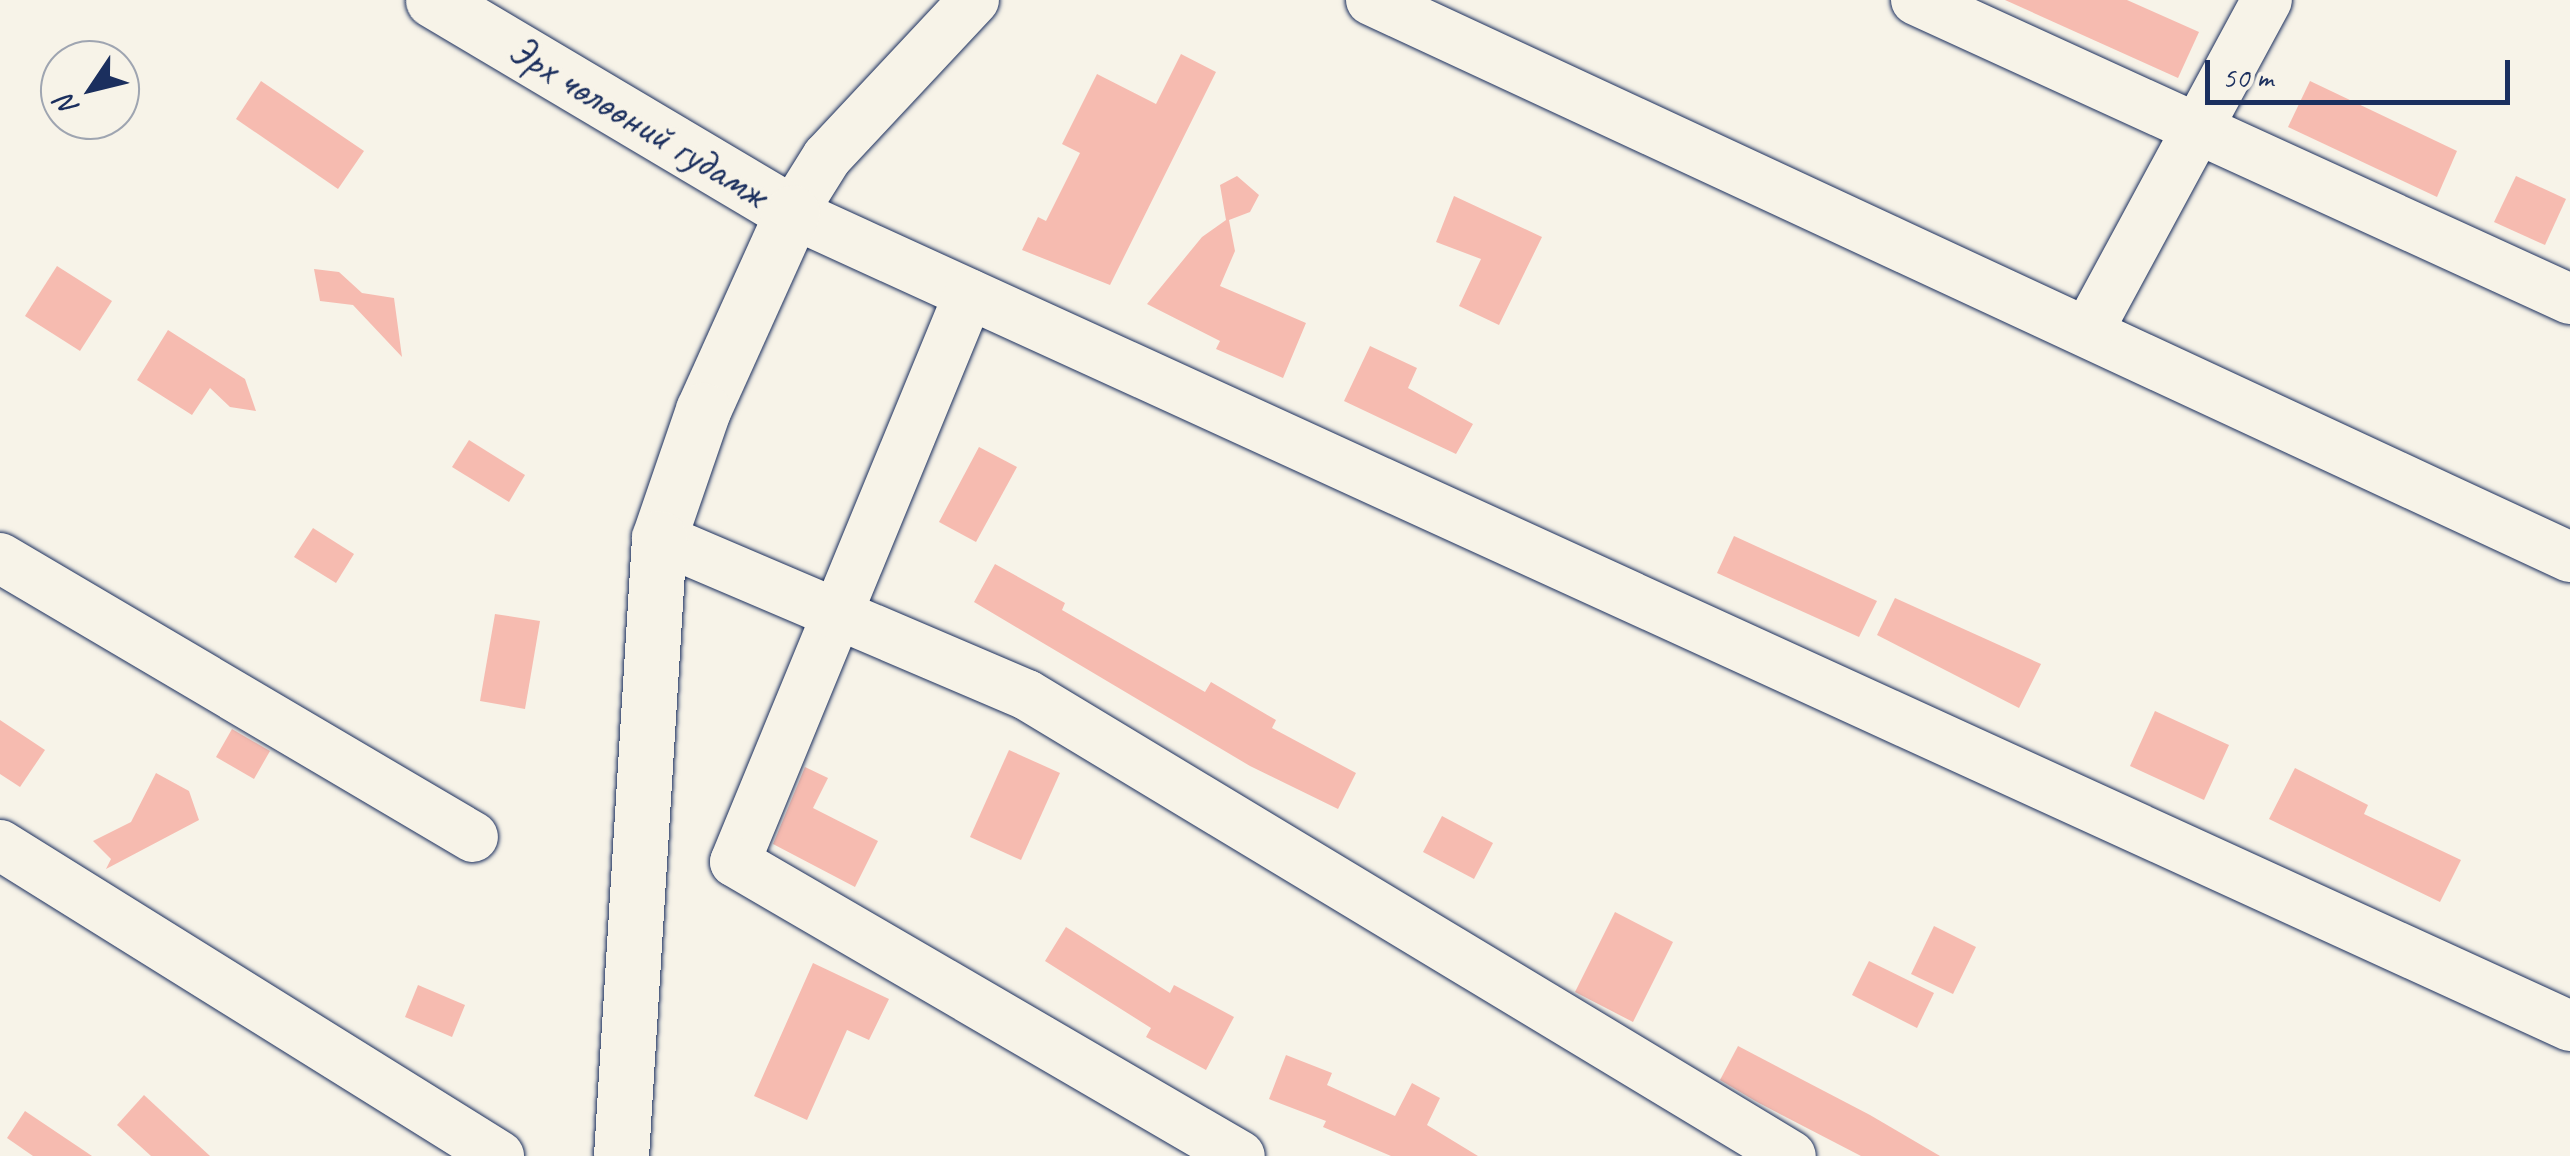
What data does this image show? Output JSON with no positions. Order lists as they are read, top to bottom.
{
  "streets": {
    "main road": ["Эрх чөлөөний гудамж"]
  },
  "scale_bar": "50 m",
  "north": "bottom left"
}
